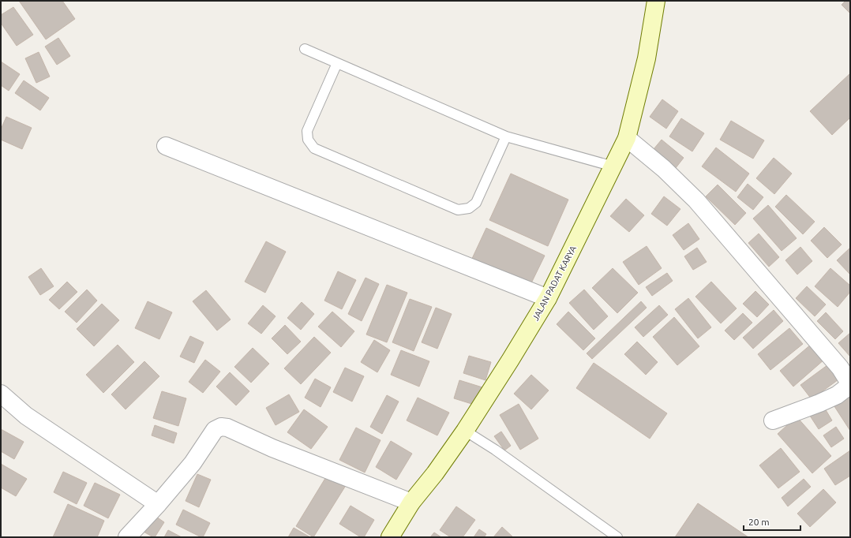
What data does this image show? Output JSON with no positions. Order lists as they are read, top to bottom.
{
  "streets": {
    "street": ["JALAN PADAT KARYA"]
  },
  "scale_bar": "20 m"
}
